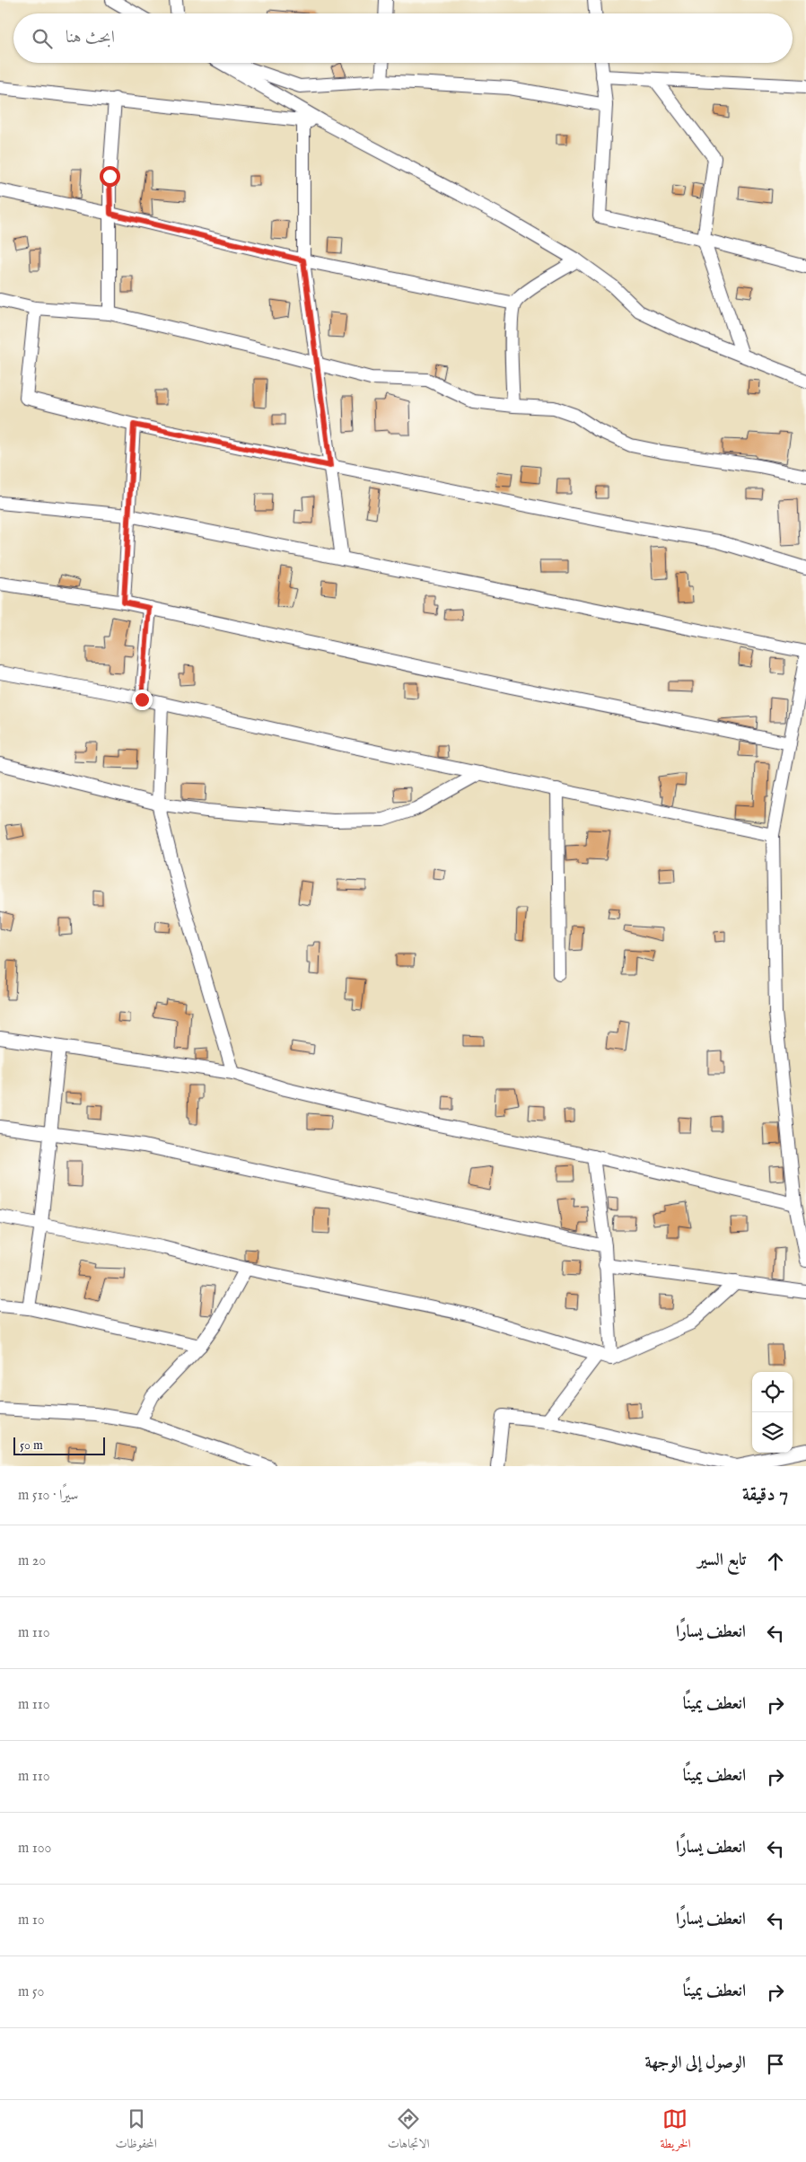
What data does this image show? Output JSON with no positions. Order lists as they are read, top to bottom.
{
  "scale_bar": "50 m",
  "page": {
    "search": "ابحث هنا",
    "scale": "50 m",
    "heading": ["7 دقيقة", "سيرًا · 510 m"],
    "list": [
      ["تابع السير", "20 m"],
      ["انعطف يسارًا", "110 m"],
      ["انعطف يمينًا", "110 m"],
      ["انعطف يمينًا", "110 m"],
      ["انعطف يسارًا", "100 m"],
      ["انعطف يسارًا", "10 m"],
      ["انعطف يمينًا", "50 m"],
      "الوصول إلى الوجهة"
    ],
    "nav": ["الخريطة", "الاتجاهات", "المحفوظات"]
  }
}
